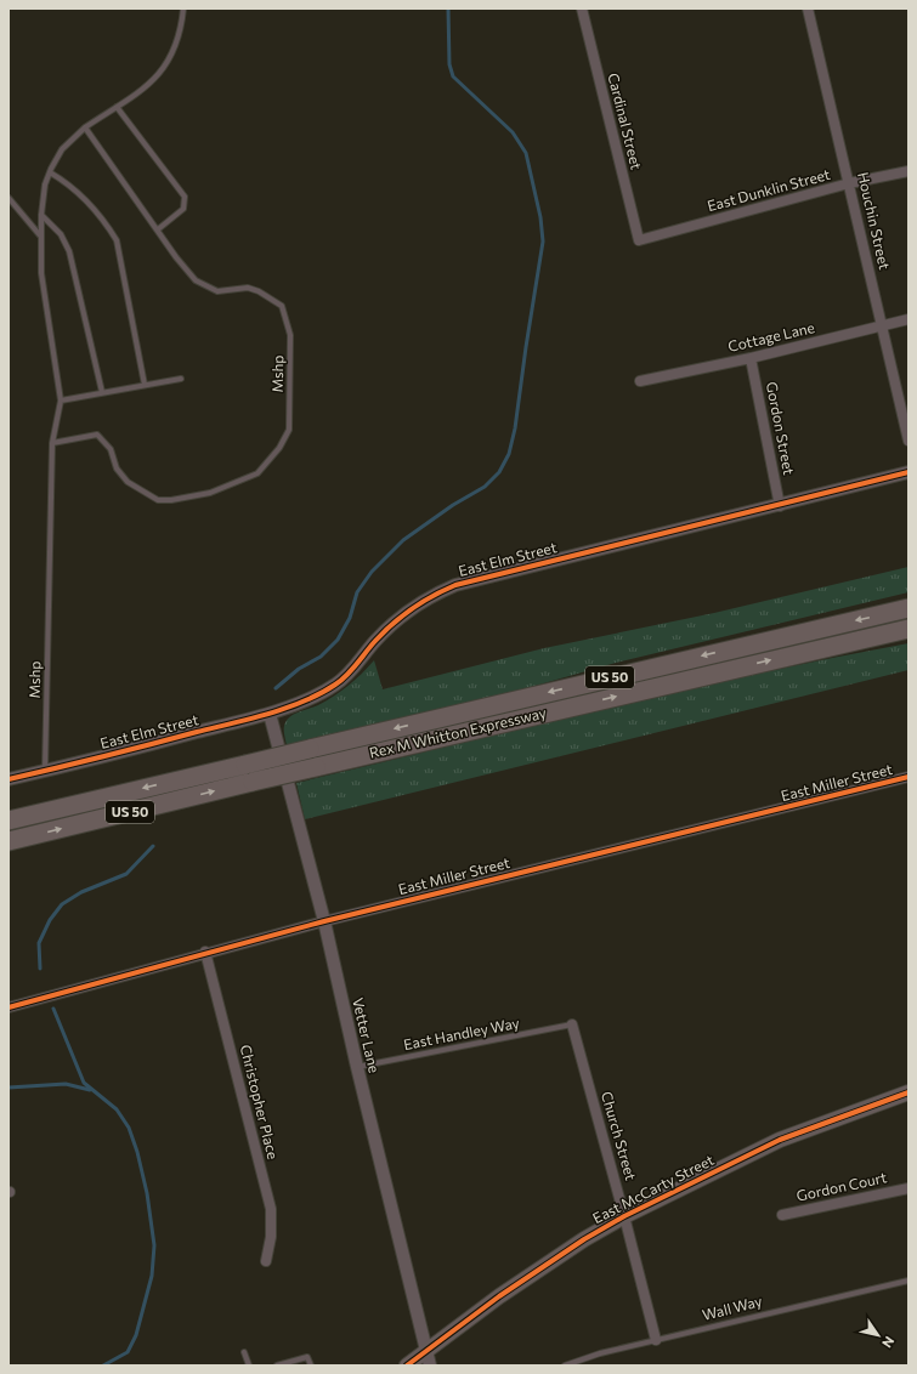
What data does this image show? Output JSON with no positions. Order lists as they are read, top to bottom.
{
  "streets": {
    "highway": ["US 50", "Rex M Whitton Expressway"],
    "main road": ["East McCarty Street"],
    "street": [
      "Cardinal Street",
      "East Dunklin Street",
      "Houchin Street",
      "Cottage Lane",
      "Gordon Street",
      "East Elm Street",
      "East Miller Street",
      "Vetter Lane",
      "Christopher Place",
      "Church Street",
      "Gordon Court"
    ],
    "lane": ["Mshp", "East Handley Way", "Wall Way"]
  },
  "crossings": [
    ["Cardinal Street", "East Dunklin Street"],
    ["East Dunklin Street", "Houchin Street"],
    ["Houchin Street", "Cottage Lane"],
    ["Cottage Lane", "Gordon Street"],
    ["Mshp", "East Elm Street"],
    ["Gordon Street", "East Elm Street"],
    ["East Elm Street", "Vetter Lane"],
    ["East Miller Street", "Vetter Lane"],
    ["East Miller Street", "Christopher Place"],
    ["East Handley Way", "Vetter Lane"],
    ["East Handley Way", "Church Street"],
    ["Vetter Lane", "East McCarty Street"],
    ["Church Street", "East McCarty Street"],
    ["Church Street", "Wall Way"]
  ],
  "north": "bottom right"
}
